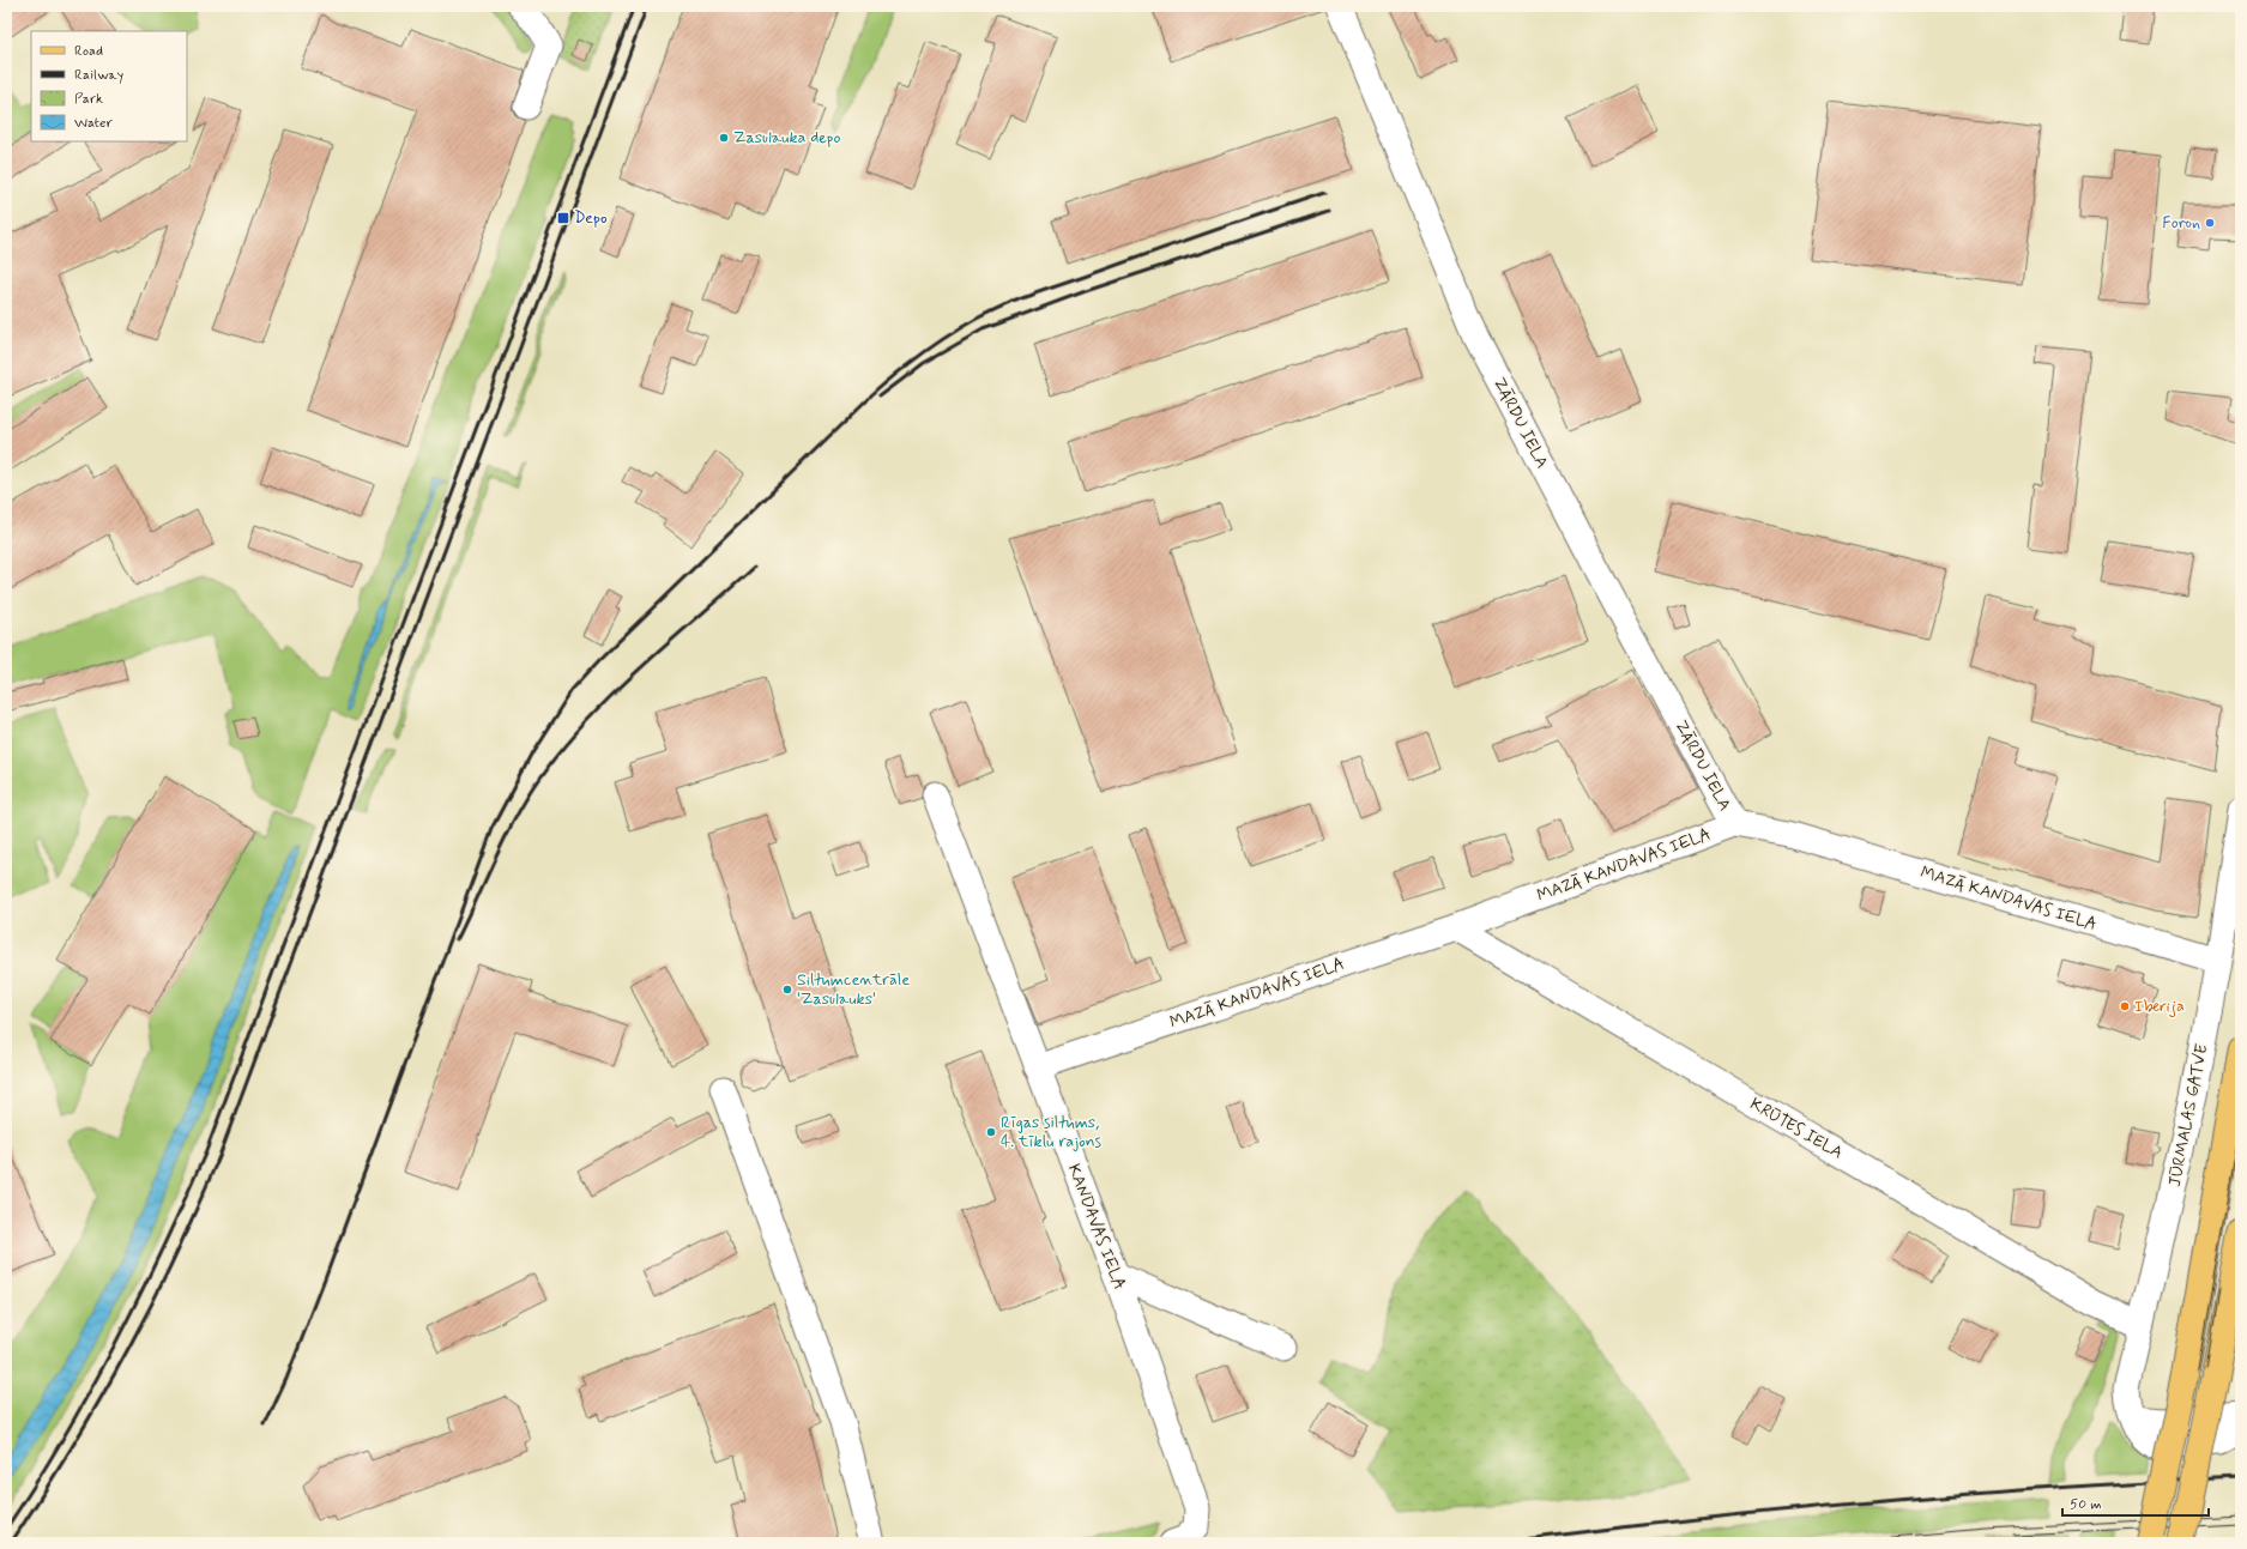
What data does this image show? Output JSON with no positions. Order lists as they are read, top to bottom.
{
  "streets": {
    "street": [
      "ZĀRDU IELA",
      "MAZĀ KANDAVAS IELA",
      "JŪRMALAS GATVE",
      "KRŪTES IELA",
      "KANDAVAS IELA"
    ]
  },
  "crossings": [
    ["ZĀRDU IELA", "MAZĀ KANDAVAS IELA"],
    ["MAZĀ KANDAVAS IELA", "JŪRMALAS GATVE"],
    ["MAZĀ KANDAVAS IELA", "KRŪTES IELA"],
    ["MAZĀ KANDAVAS IELA", "KANDAVAS IELA"],
    ["JŪRMALAS GATVE", "KRŪTES IELA"]
  ],
  "places": {
    "other": [
      "Zasulauka depo",
      "Foron",
      "Siltumcentrāle 'Zasulauks'",
      "Iberija",
      "Rīgas siltums, 4. tīklu rajons"
    ],
    "transit": ["Depo"]
  },
  "legend": [
    "Road",
    "Railway",
    "Park",
    "Water"
  ],
  "scale_bar": "50 m"
}
